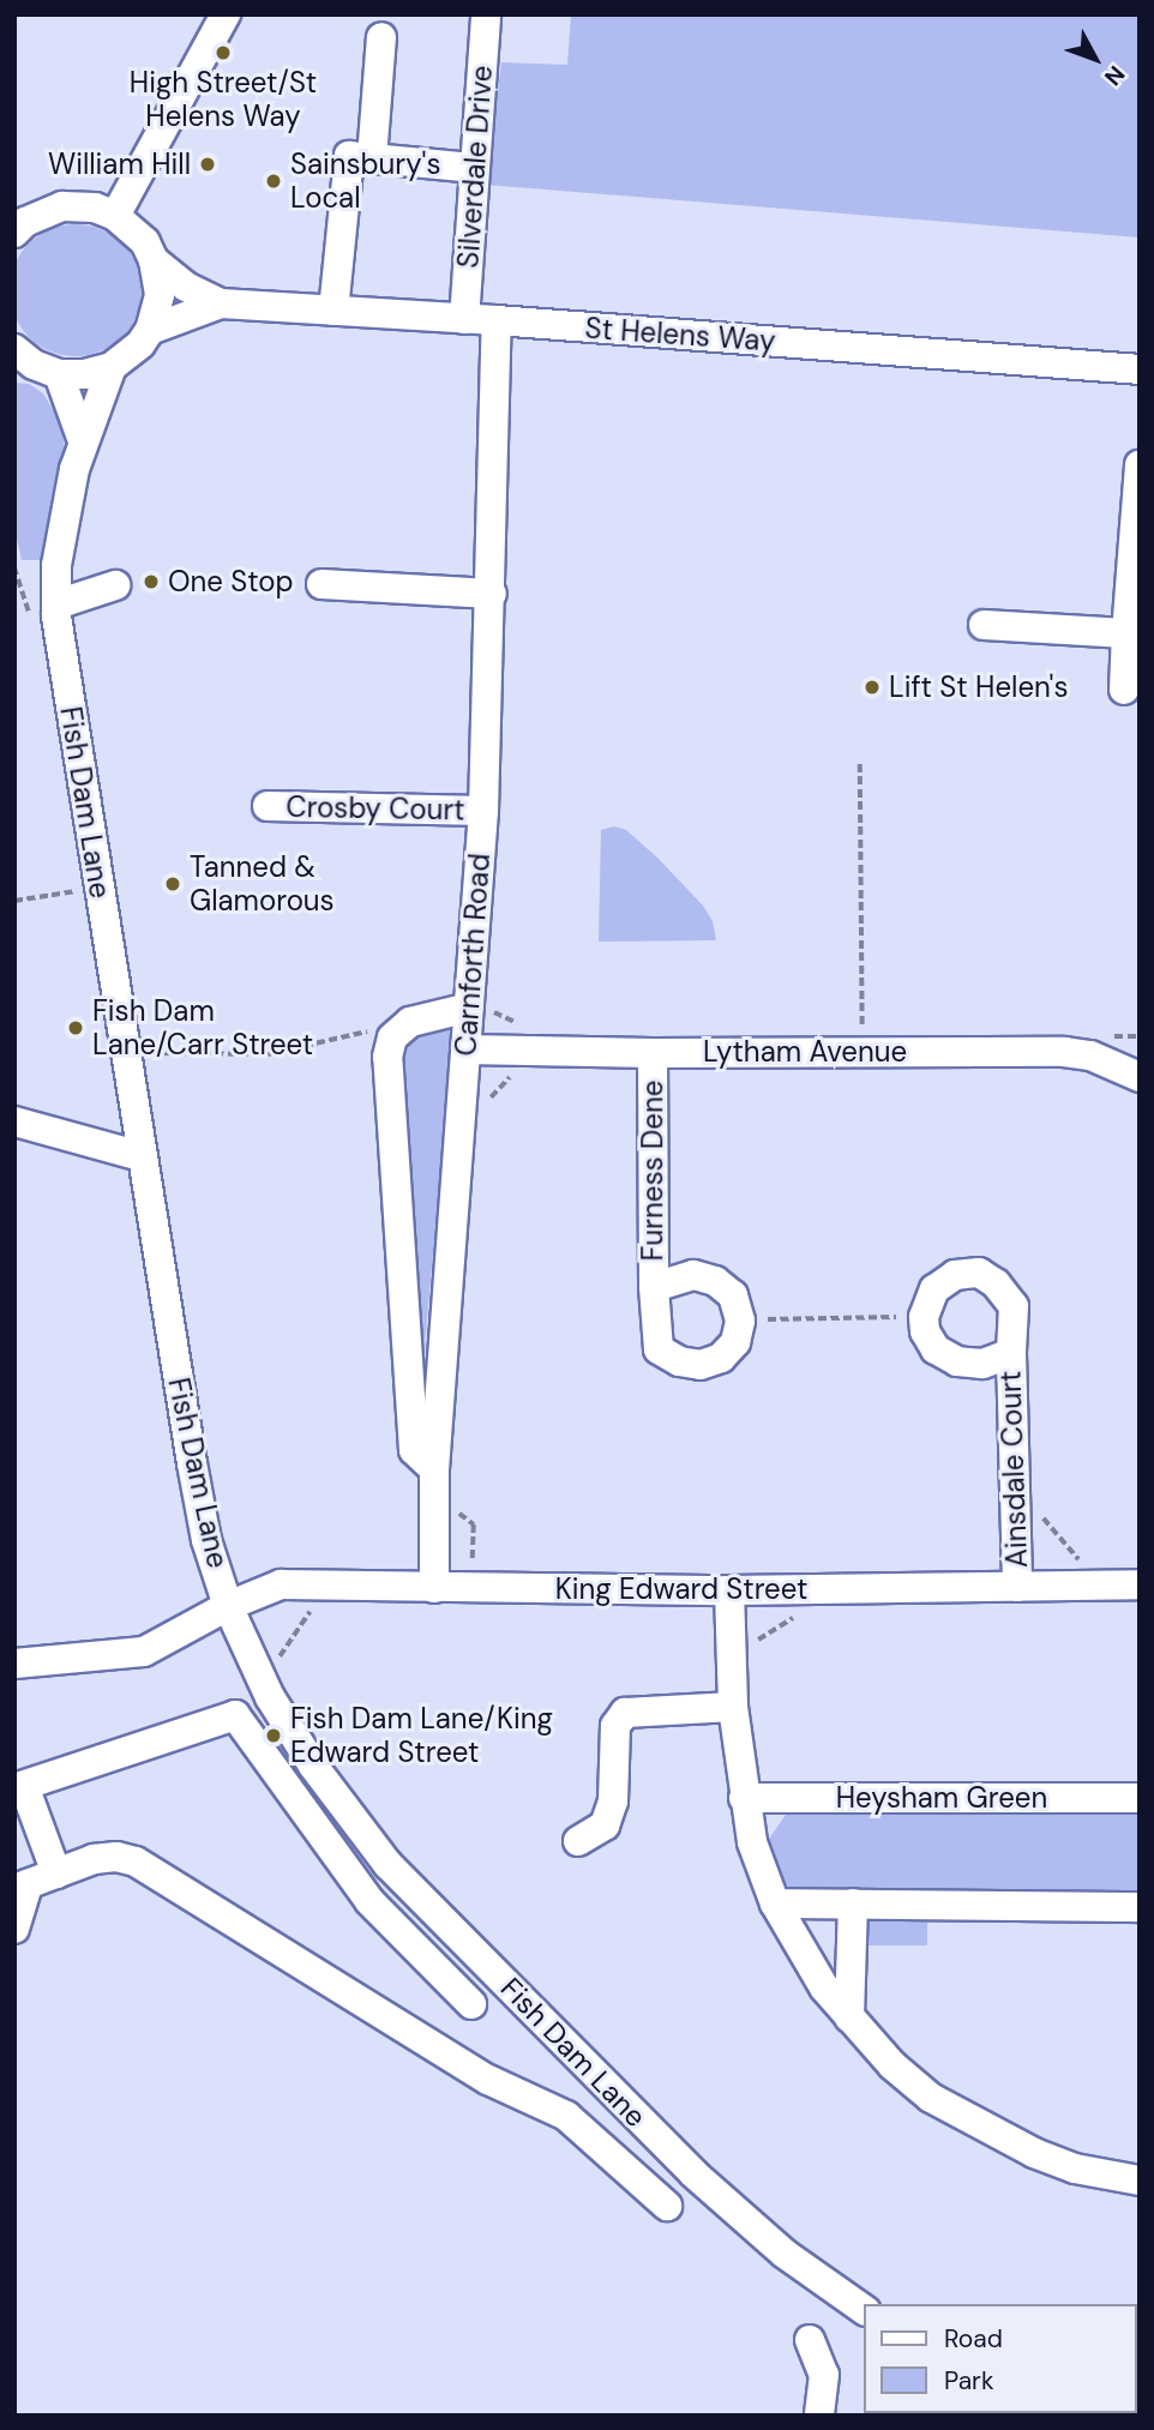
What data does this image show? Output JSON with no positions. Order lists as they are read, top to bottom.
{
  "streets": {
    "street": [
      "Silverdale Drive",
      "St Helens Way",
      "Fish Dam Lane",
      "Crosby Court",
      "Carnforth Road",
      "Lytham Avenue",
      "Furness Dene",
      "Ainsdale Court",
      "King Edward Street",
      "Heysham Green"
    ]
  },
  "crossings": [
    ["Silverdale Drive", "St Helens Way"],
    ["St Helens Way", "Carnforth Road"],
    ["Fish Dam Lane", "King Edward Street"],
    ["Crosby Court", "Carnforth Road"],
    ["Carnforth Road", "Lytham Avenue"],
    ["Carnforth Road", "King Edward Street"],
    ["Lytham Avenue", "Furness Dene"],
    ["Ainsdale Court", "King Edward Street"]
  ],
  "places": [
    "High Street/St Helens Way",
    "William Hill",
    "Sainsbury's Local",
    "One Stop",
    "Lift St Helen's",
    "Tanned & Glamorous",
    "Fish Dam Lane/Carr Street",
    "Fish Dam Lane/King Edward Street"
  ],
  "legend": ["Road", "Park"],
  "north": "bottom right"
}
